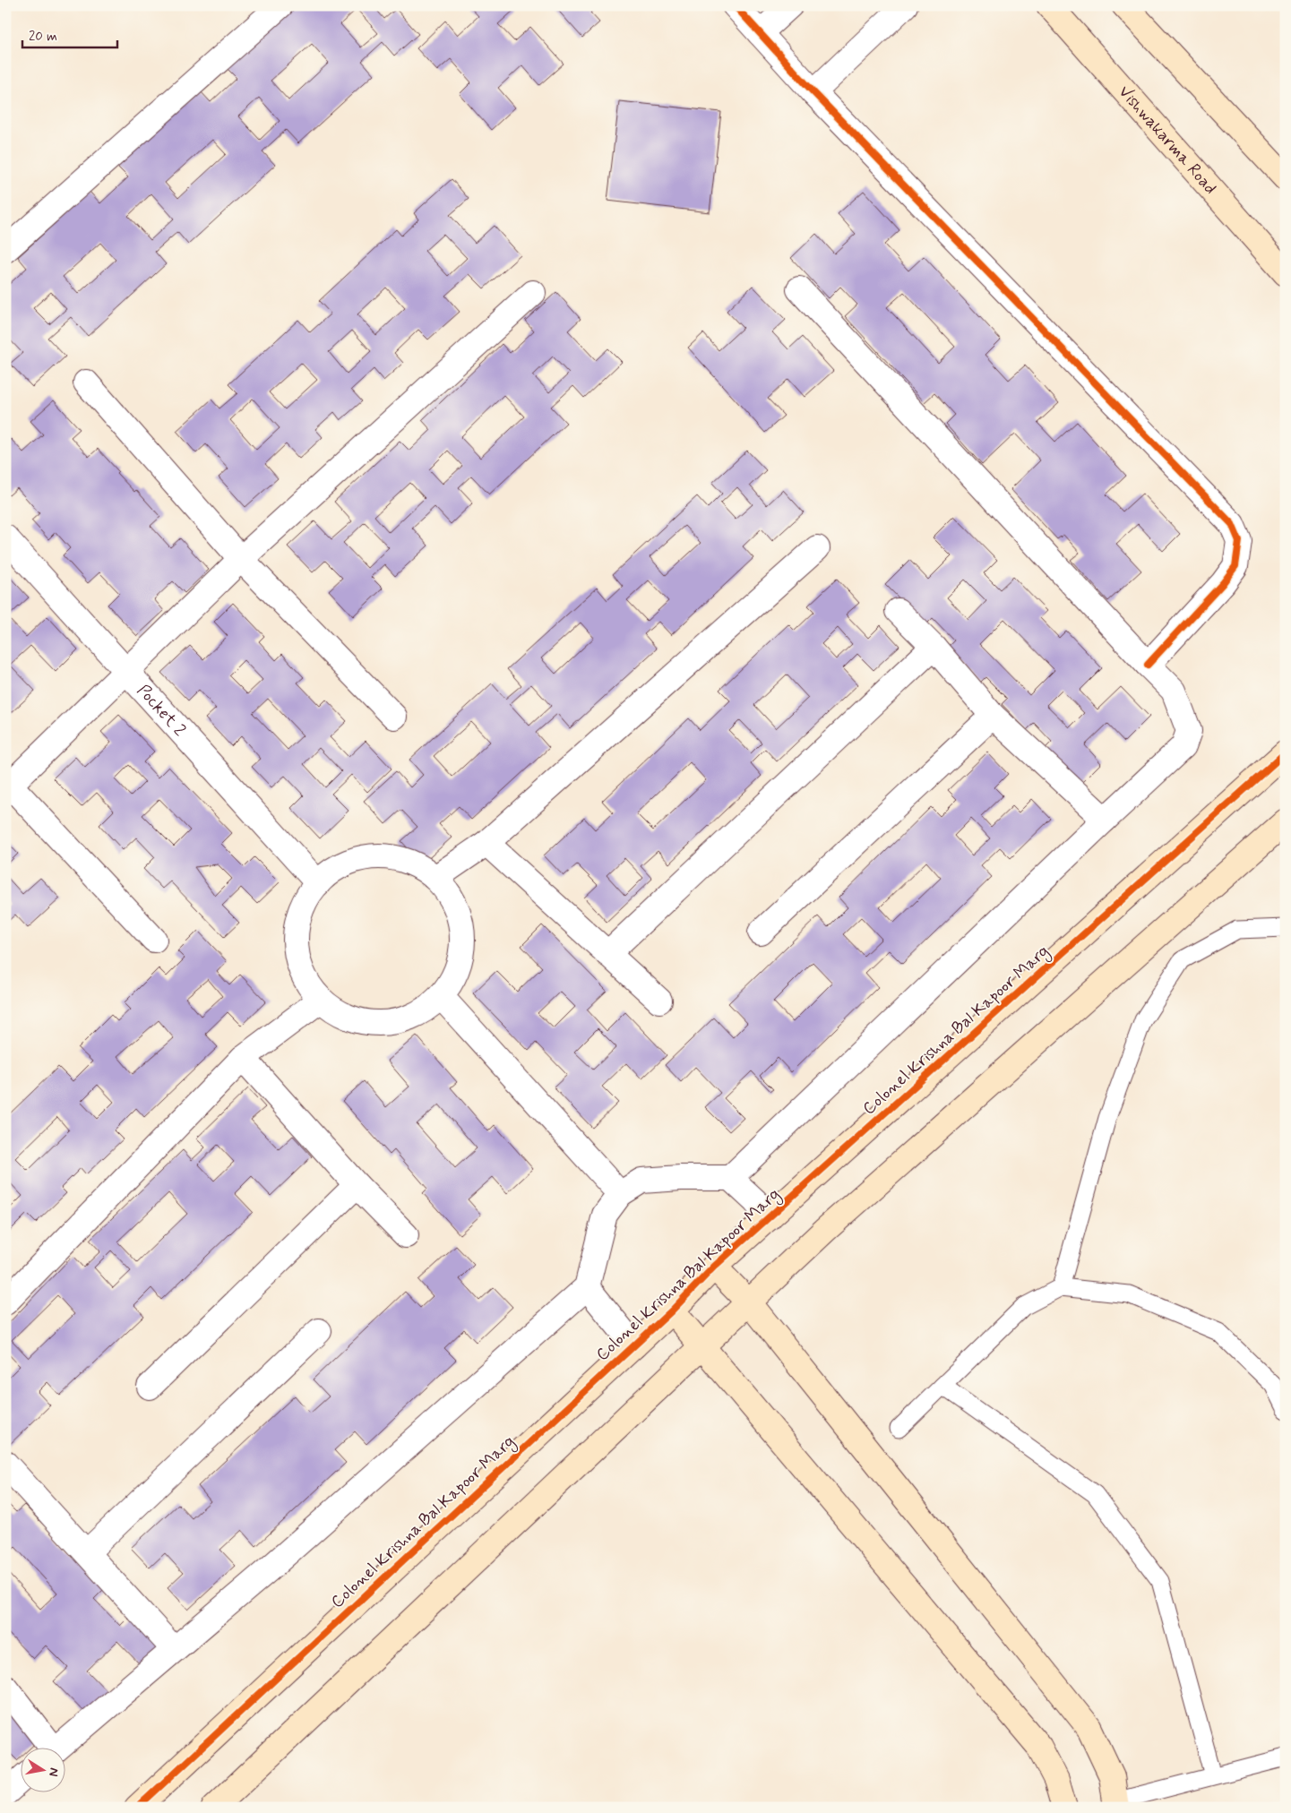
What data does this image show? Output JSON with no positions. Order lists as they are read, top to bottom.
{
  "streets": {
    "street": ["Vishwakarma Road", "Pocket 2", "Colonel Krishna Bal Kapoor Marg"]
  },
  "scale_bar": "20 m",
  "north": "right"
}
